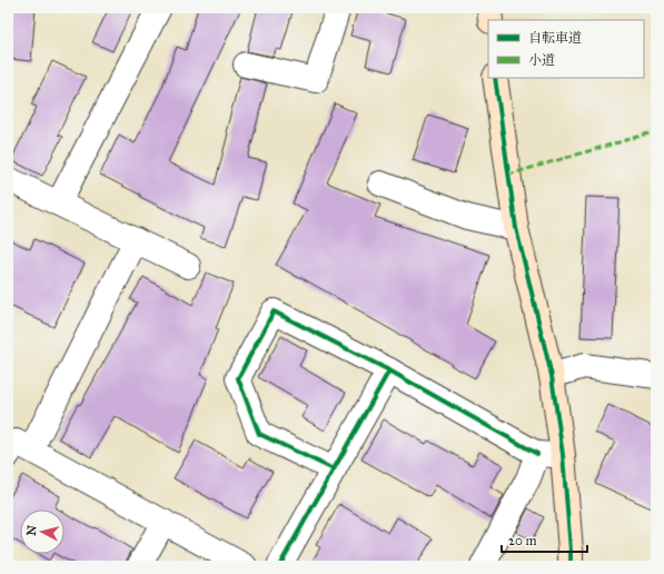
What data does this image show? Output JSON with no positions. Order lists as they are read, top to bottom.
{
  "legend": ["自転車道", "小道"],
  "scale_bar": "20 m",
  "north": "left"
}
